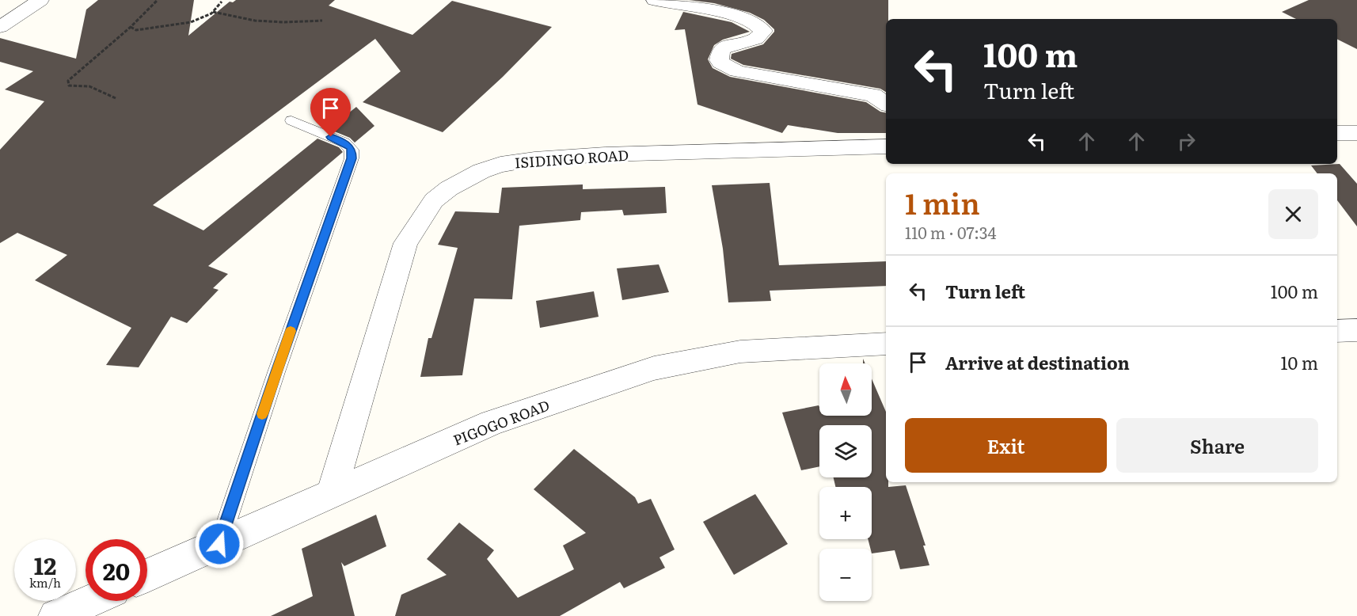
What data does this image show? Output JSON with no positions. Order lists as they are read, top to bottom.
{
  "streets": {
    "street": ["ISIDINGO ROAD", "PIGOGO ROAD"]
  },
  "crossings": [
    ["ISIDINGO ROAD", "PIGOGO ROAD"]
  ],
  "north": "top",
  "page": {
    "turn": ["100 m", "Turn left"],
    "heading": ["1 min", "110 m · 07:34"],
    "list": [
      {
        "name": "Turn left",
        "value": "100 m"
      },
      {
        "name": "Arrive at destination",
        "value": "10 m"
      }
    ],
    "map_buttons": ["+", "−"],
    "buttons": ["Exit", "Share"],
    "speed": "12 km/h",
    "limit": "20"
  }
}
